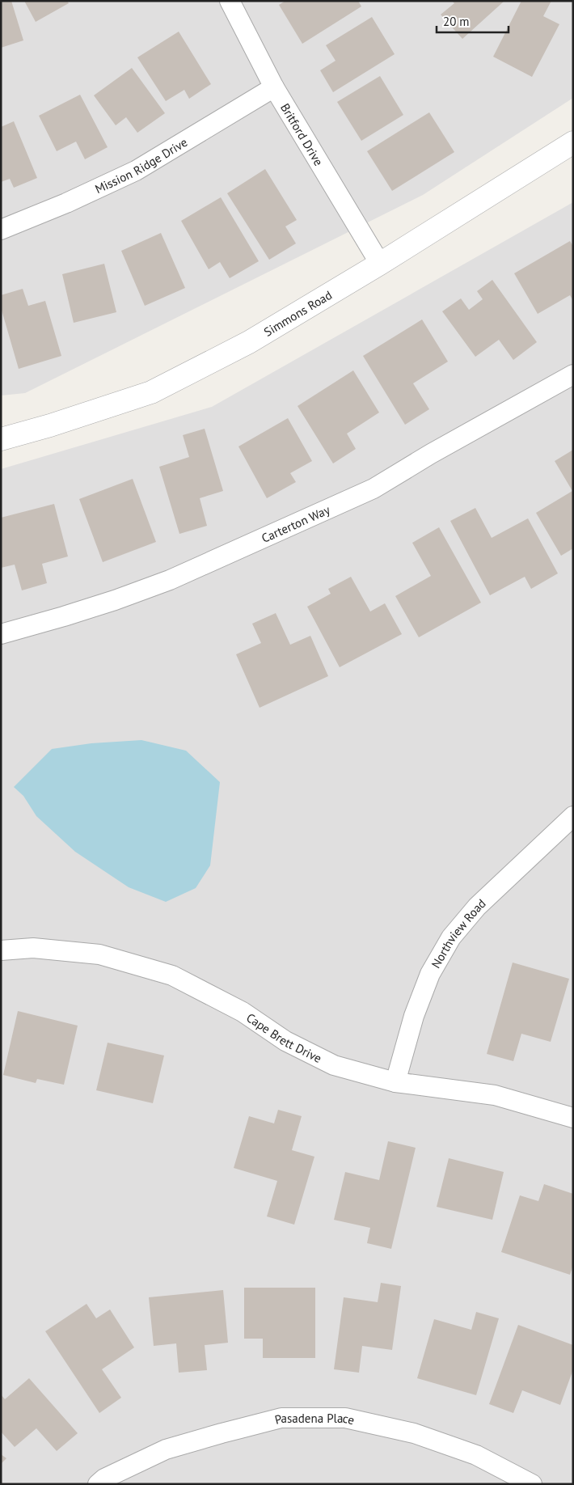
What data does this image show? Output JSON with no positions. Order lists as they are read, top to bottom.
{
  "streets": {
    "street": [
      "Britford Drive",
      "Mission Ridge Drive",
      "Simmons Road",
      "Carterton Way",
      "Northview Road",
      "Cape Brett Drive",
      "Pasadena Place"
    ]
  },
  "crossings": [
    ["Britford Drive", "Mission Ridge Drive"],
    ["Britford Drive", "Simmons Road"],
    ["Northview Road", "Cape Brett Drive"]
  ],
  "scale_bar": "20 m"
}
